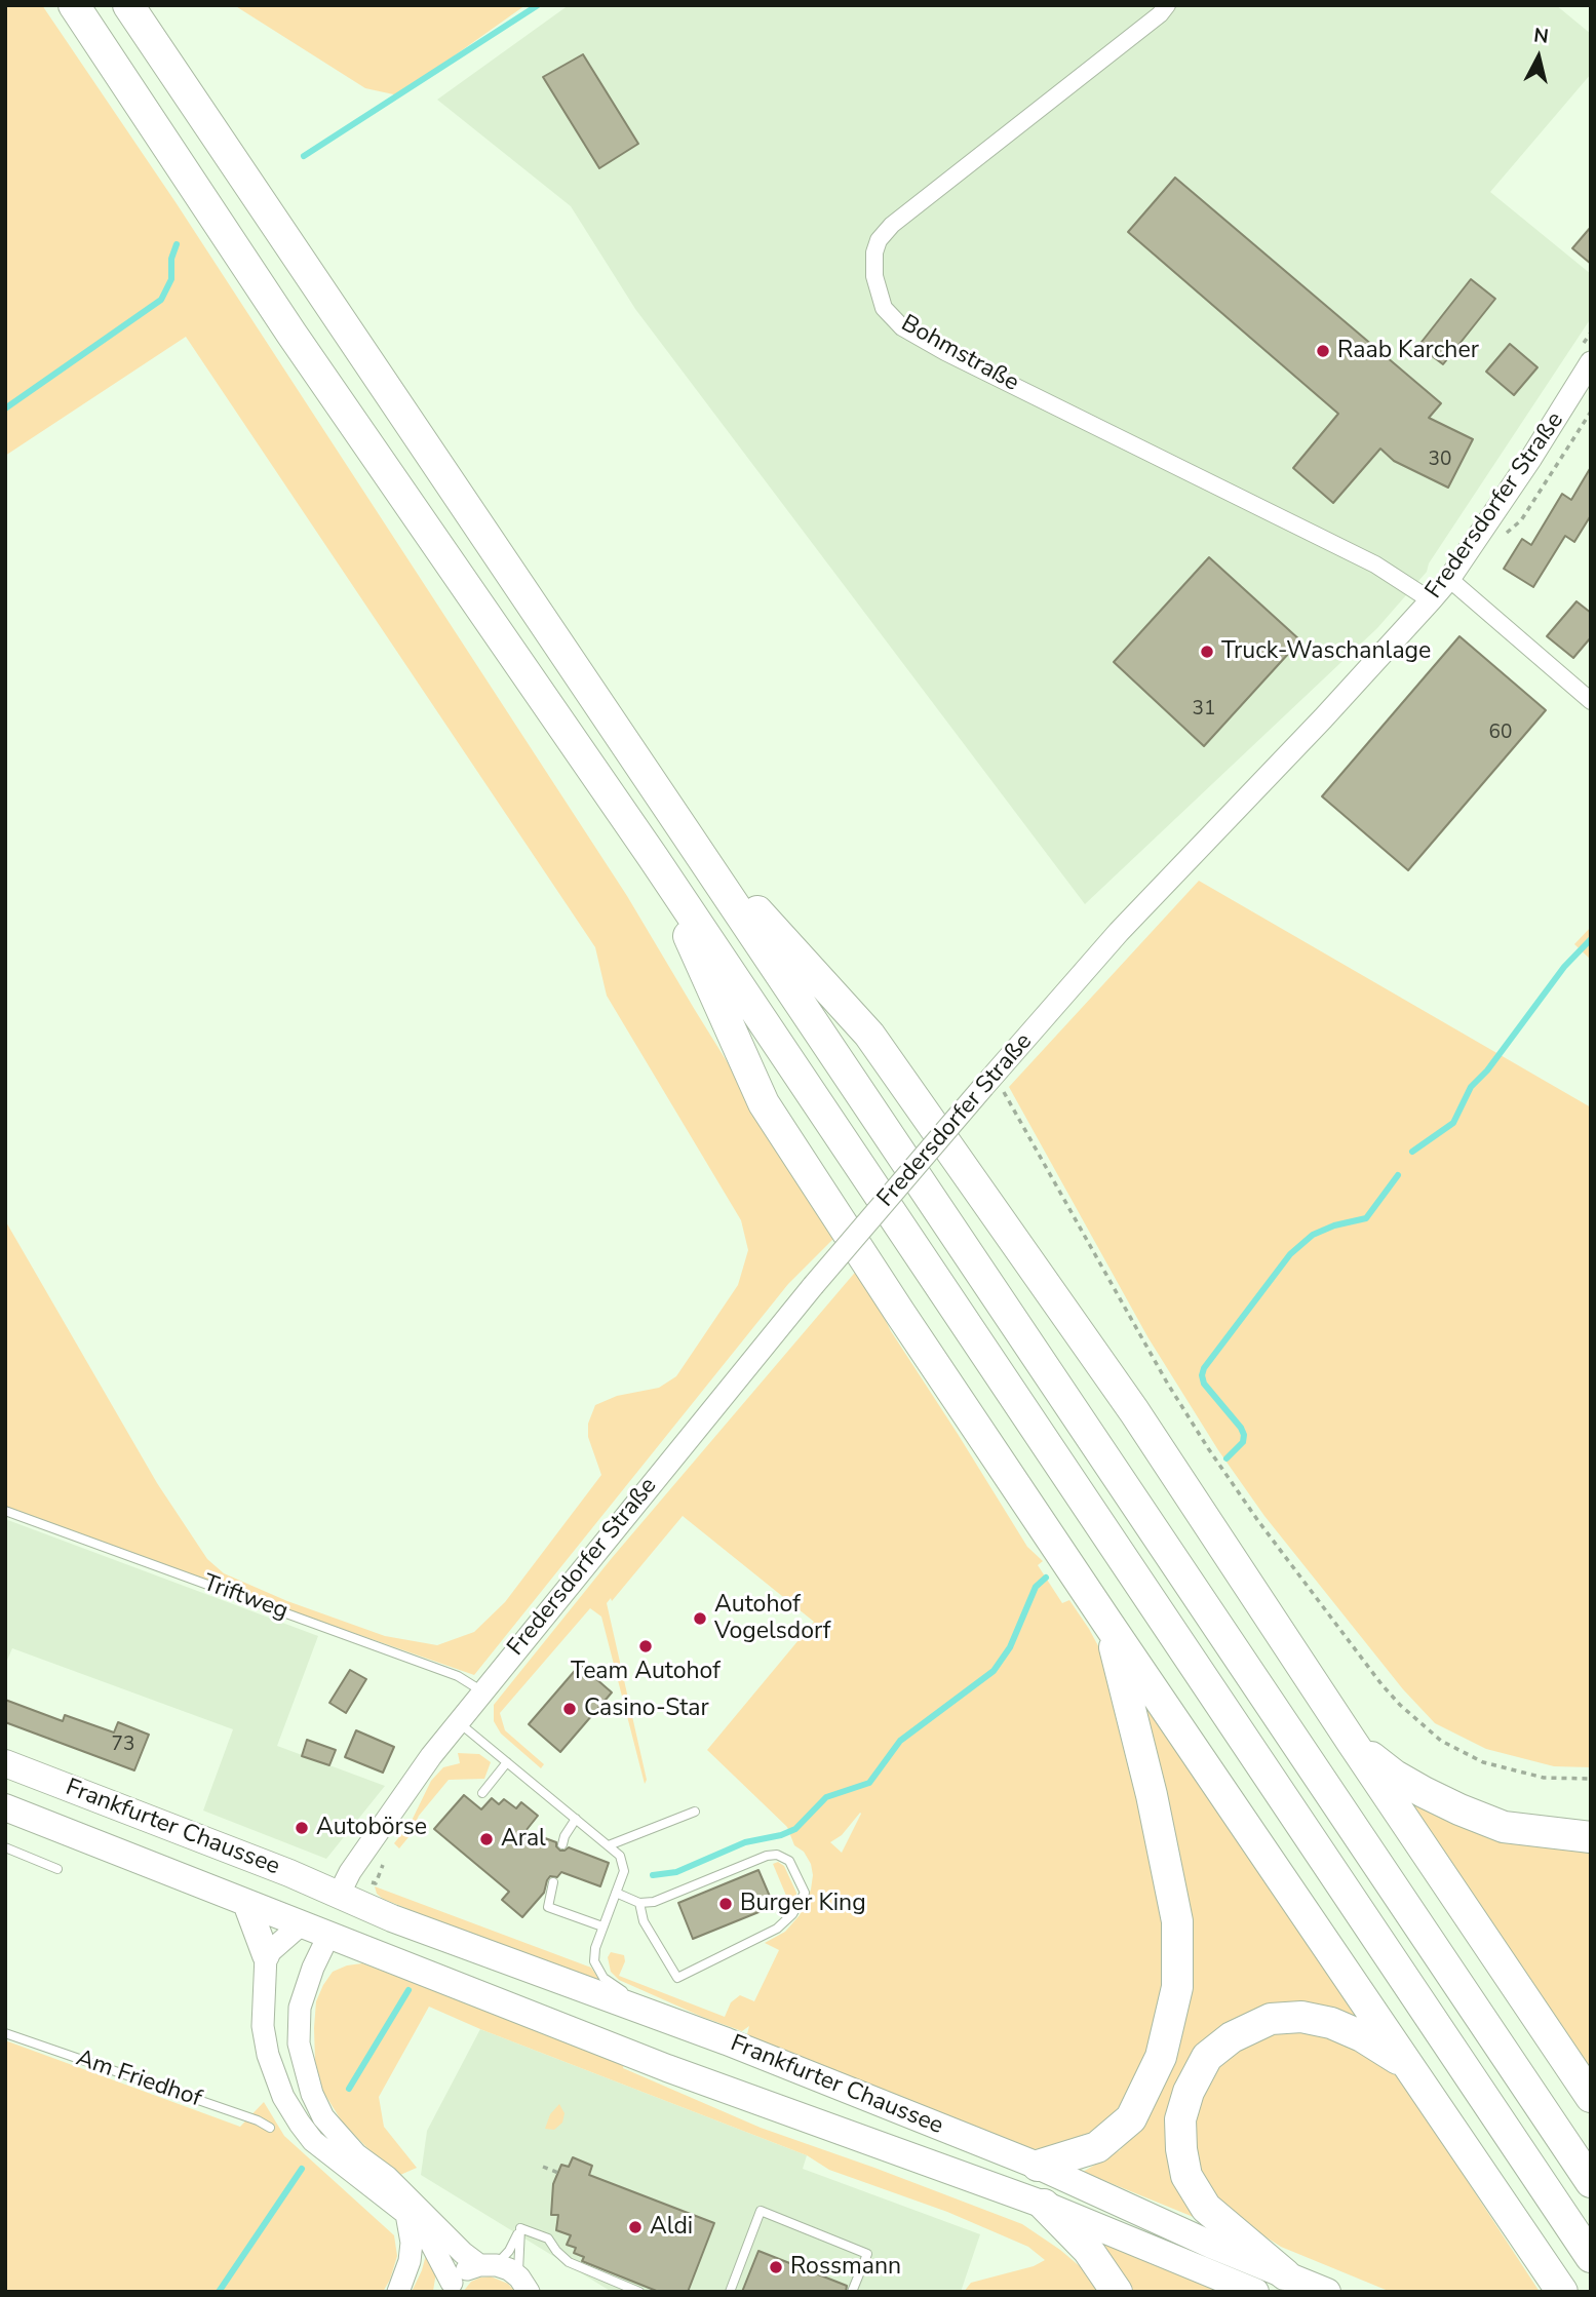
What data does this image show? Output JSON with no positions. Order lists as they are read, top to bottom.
{
  "streets": {
    "main road": ["Frankfurter Chaussee"],
    "street": ["Bohmstraße", "Fredersdorfer Straße"],
    "lane": ["Triftweg", "Am Friedhof"]
  },
  "crossings": [
    ["Bohmstraße", "Fredersdorfer Straße"],
    ["Fredersdorfer Straße", "Triftweg"],
    ["Fredersdorfer Straße", "Frankfurter Chaussee"]
  ],
  "places": [
    "Raab Karcher",
    "Truck-Waschanlage",
    "Autohof Vogelsdorf",
    "Team Autohof",
    "Casino-Star",
    "Autobörse",
    "Aral",
    "Burger King",
    "Aldi",
    "Rossmann"
  ],
  "house_numbers": [
    "30",
    "31",
    "60",
    "73"
  ],
  "north": "top"
}
